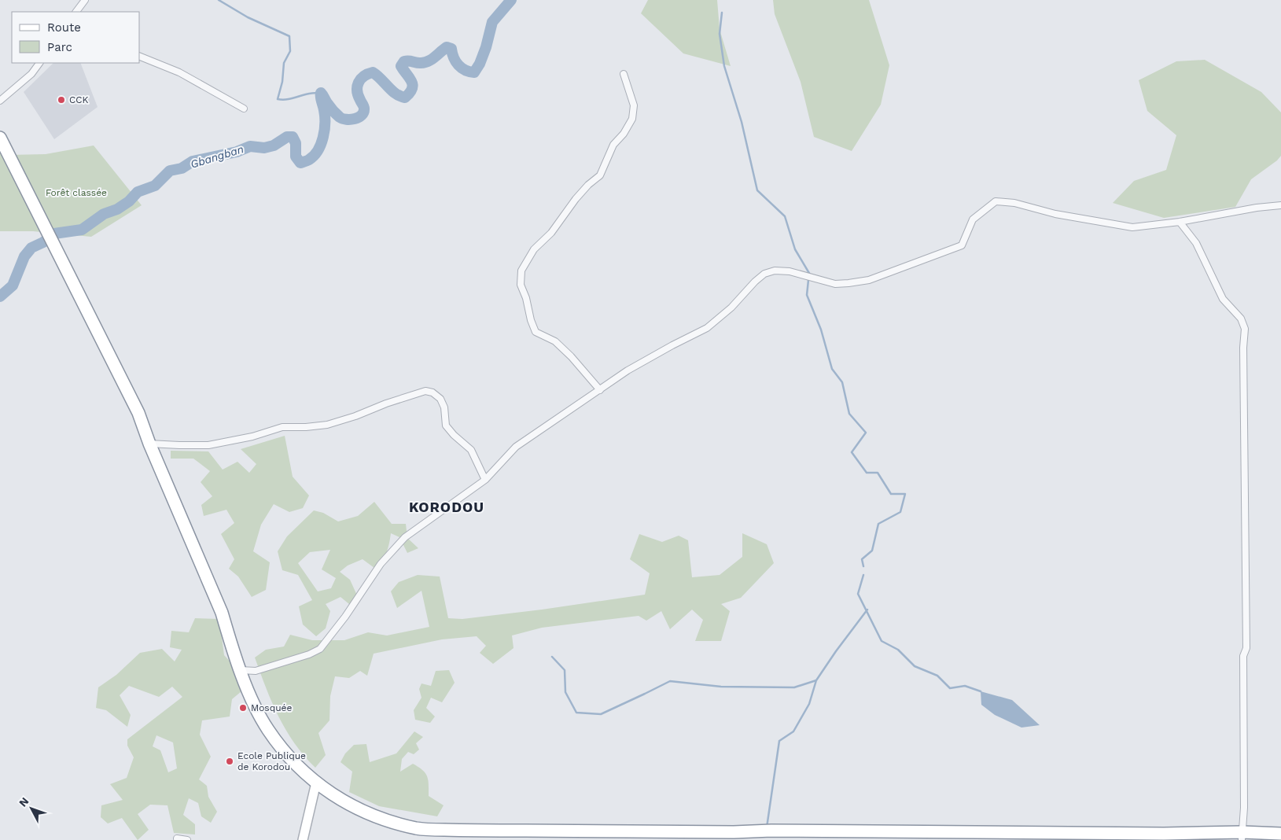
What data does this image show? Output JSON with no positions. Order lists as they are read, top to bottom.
{
  "districts": ["KORODOU"],
  "water": ["Gbangban"],
  "parks": ["Forêt classée"],
  "places": ["CCK", "Mosquée", "Ecole Publique de Korodou"],
  "legend": ["Route", "Parc"],
  "north": "top left"
}
